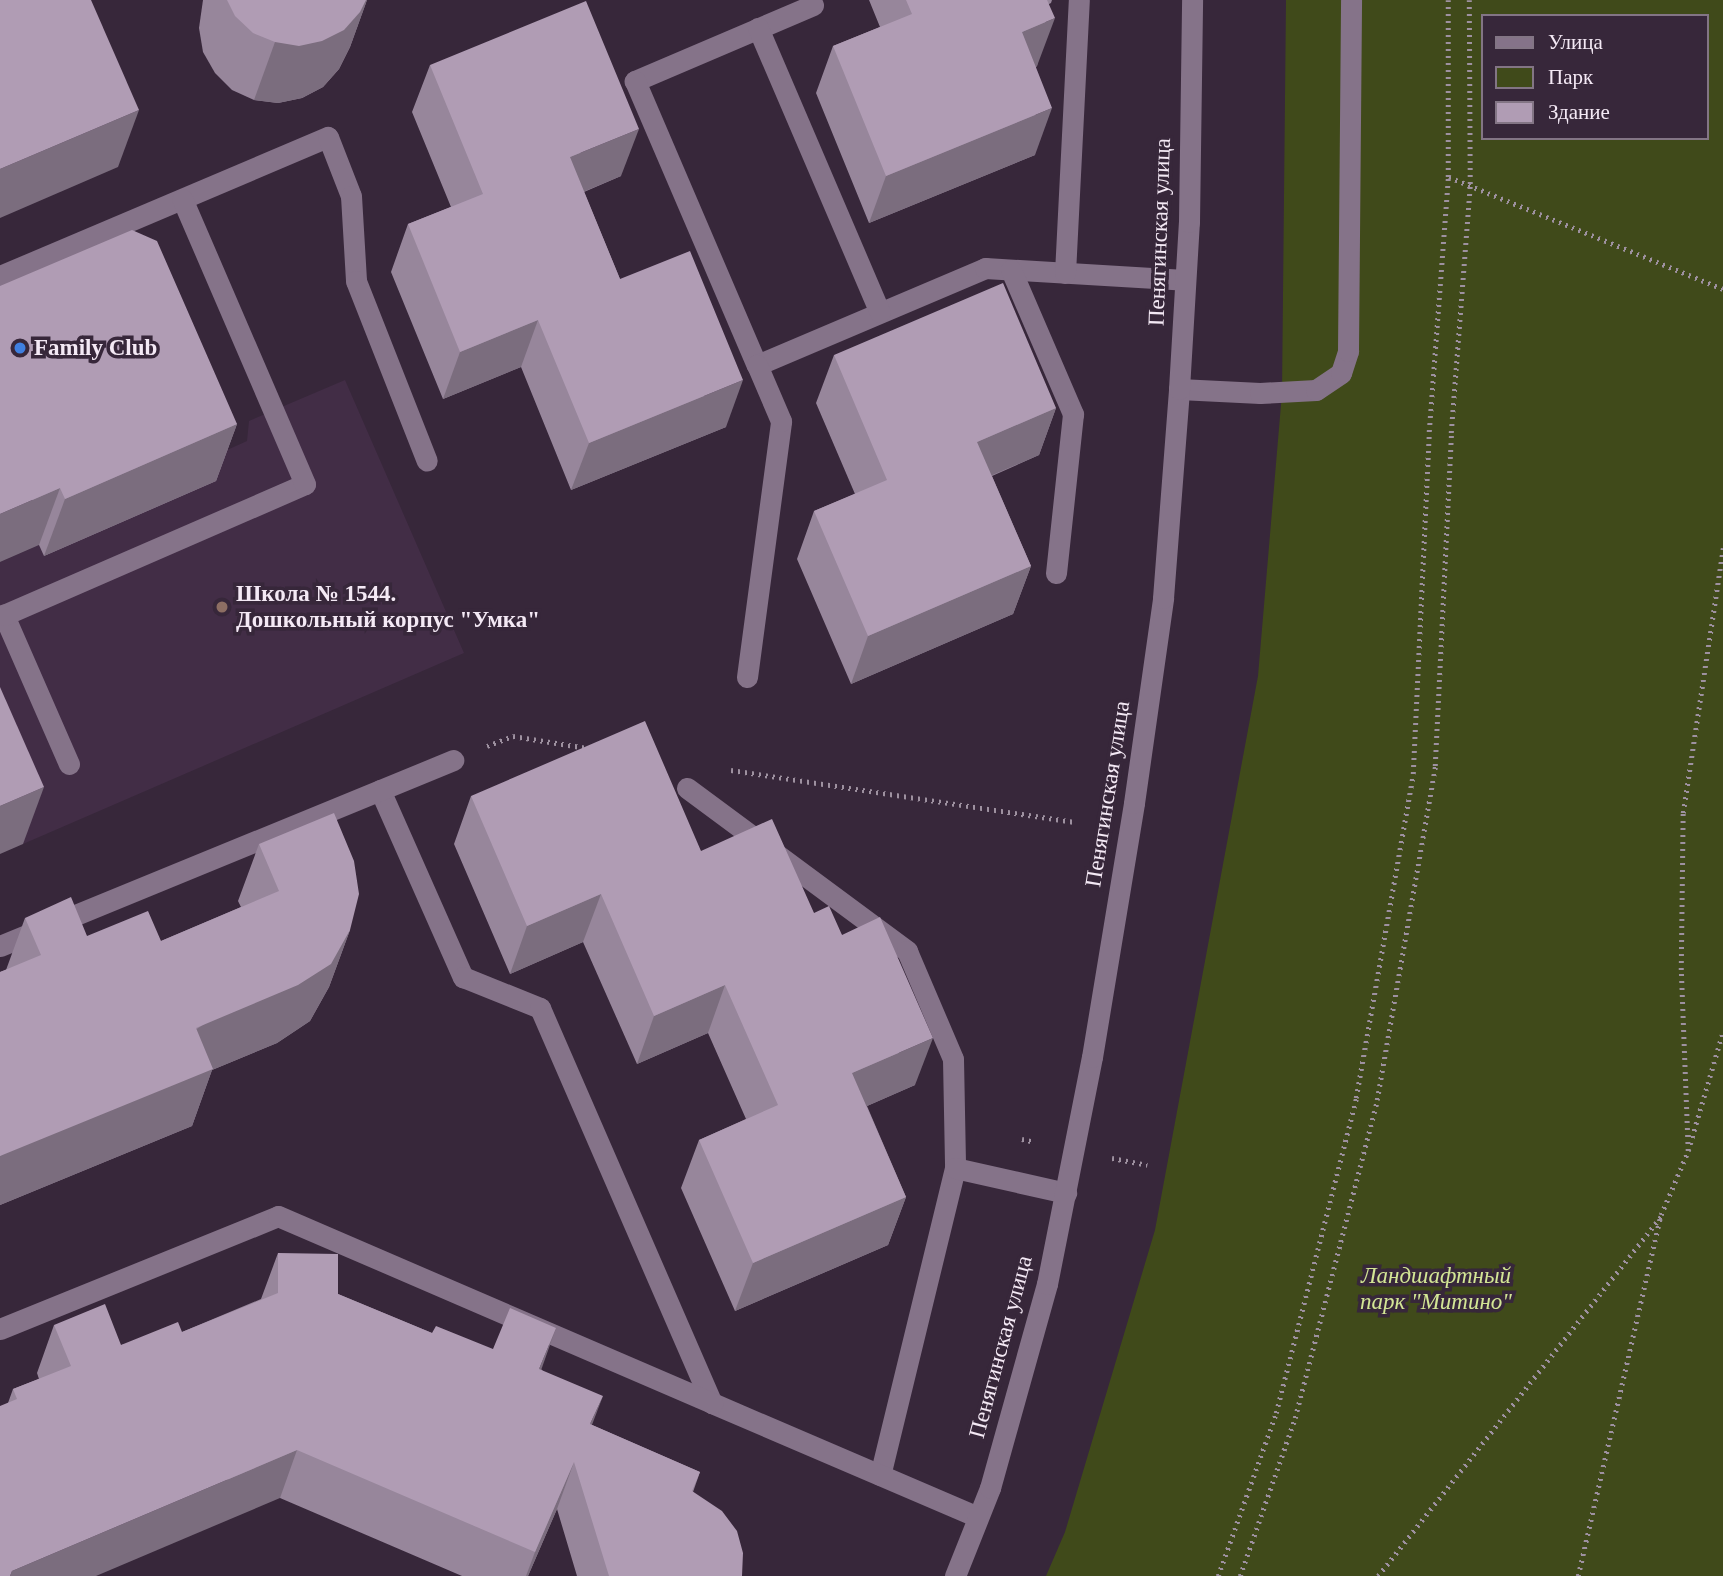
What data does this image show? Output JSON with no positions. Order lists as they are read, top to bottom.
{
  "streets": {
    "street": ["Пенягинская улица"]
  },
  "parks": ["Ландшафтный парк \"Митино\""],
  "places": ["Family Club", "Школа № 1544. Дошкольный корпус \"Умка\""],
  "legend": ["Улица", "Парк", "Здание"]
}
